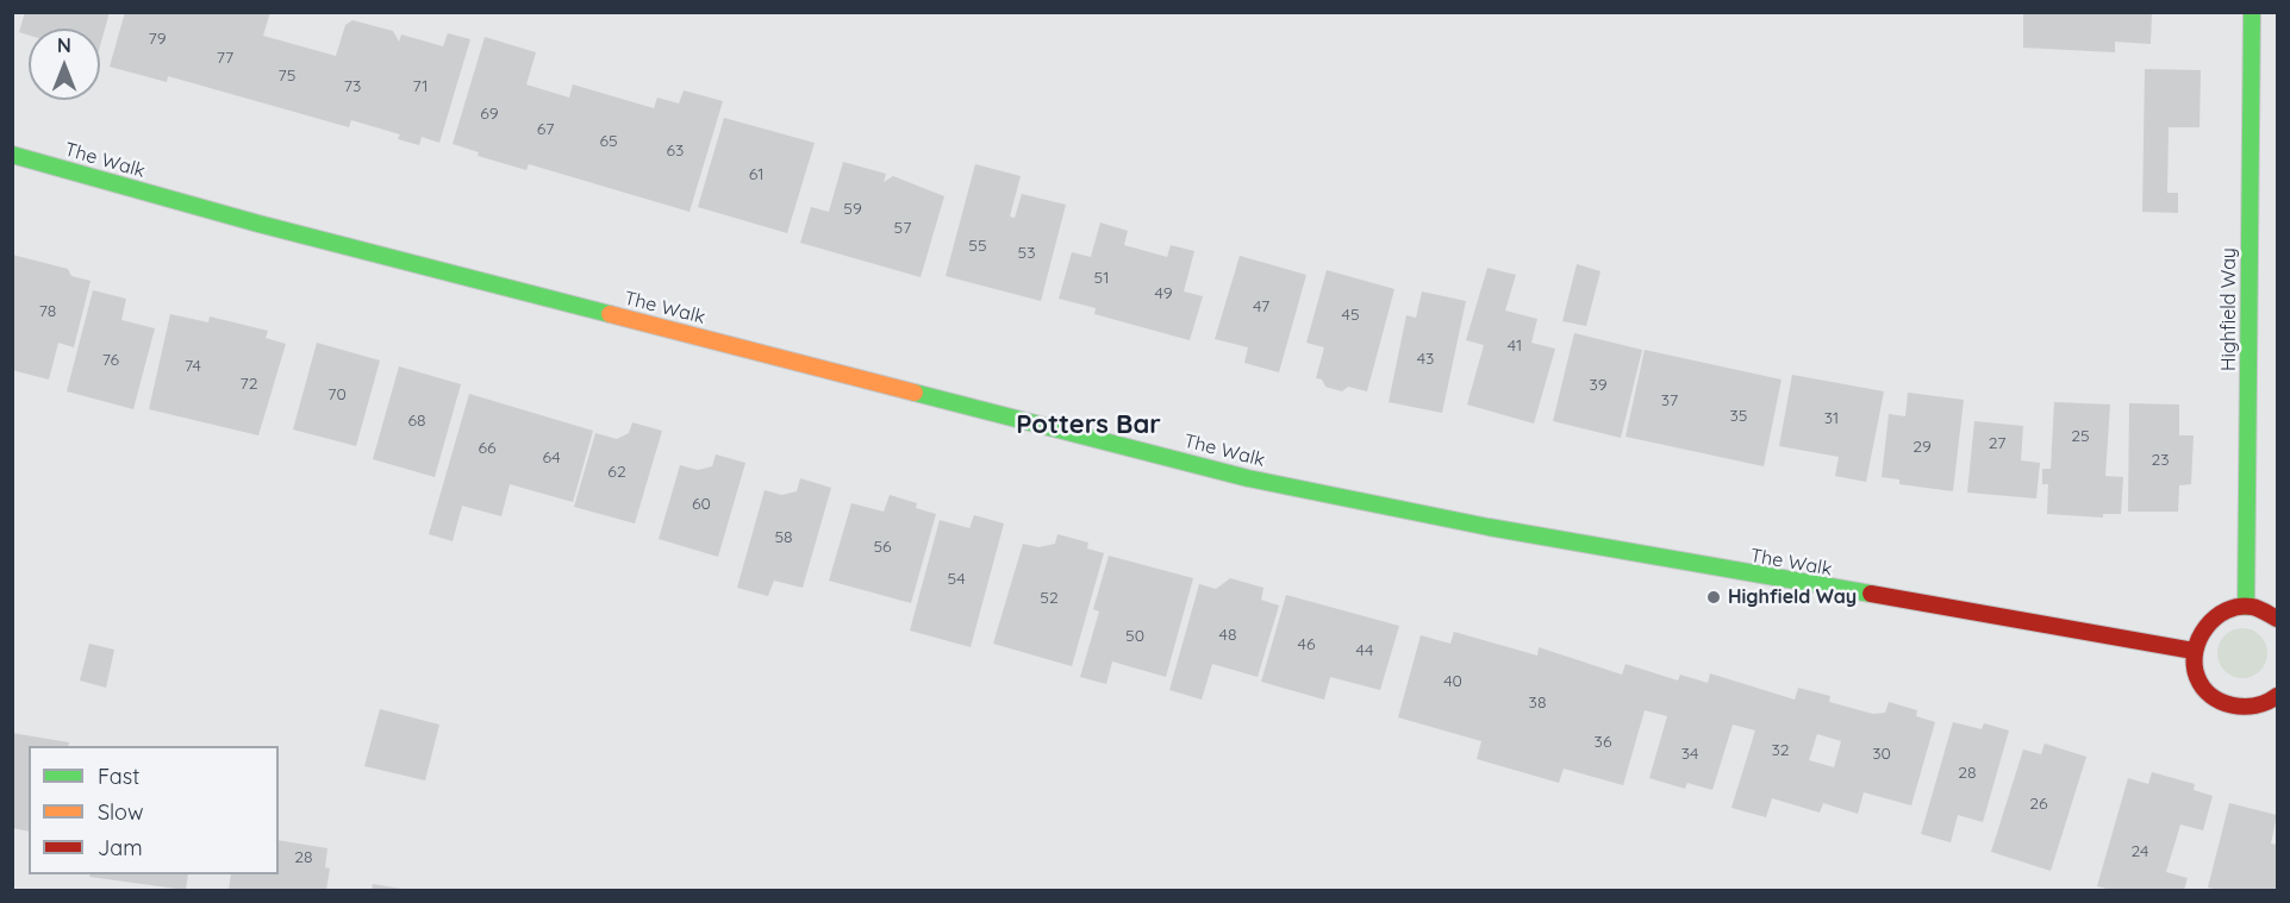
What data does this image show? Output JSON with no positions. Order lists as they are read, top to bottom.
{
  "streets": {
    "street": ["The Walk", "Highfield Way"]
  },
  "districts": ["Potters Bar"],
  "places": ["Highfield Way"],
  "house_numbers": [
    "79",
    "77",
    "75",
    "73",
    "71",
    "69",
    "67",
    "65",
    "63",
    "61",
    "59",
    "57",
    "55",
    "53",
    "51",
    "49",
    "47",
    "78",
    "45",
    "41",
    "43",
    "76",
    "74",
    "72",
    "39",
    "70",
    "37",
    "35",
    "31",
    "68",
    "25",
    "27",
    "29",
    "66",
    "64",
    "23",
    "62",
    "60",
    "58",
    "56",
    "54",
    "52",
    "48",
    "50",
    "46",
    "44",
    "40",
    "38",
    "36",
    "32",
    "34",
    "30",
    "28",
    "26",
    "24",
    "28"
  ],
  "legend": ["Fast", "Slow", "Jam"],
  "north": "top"
}
